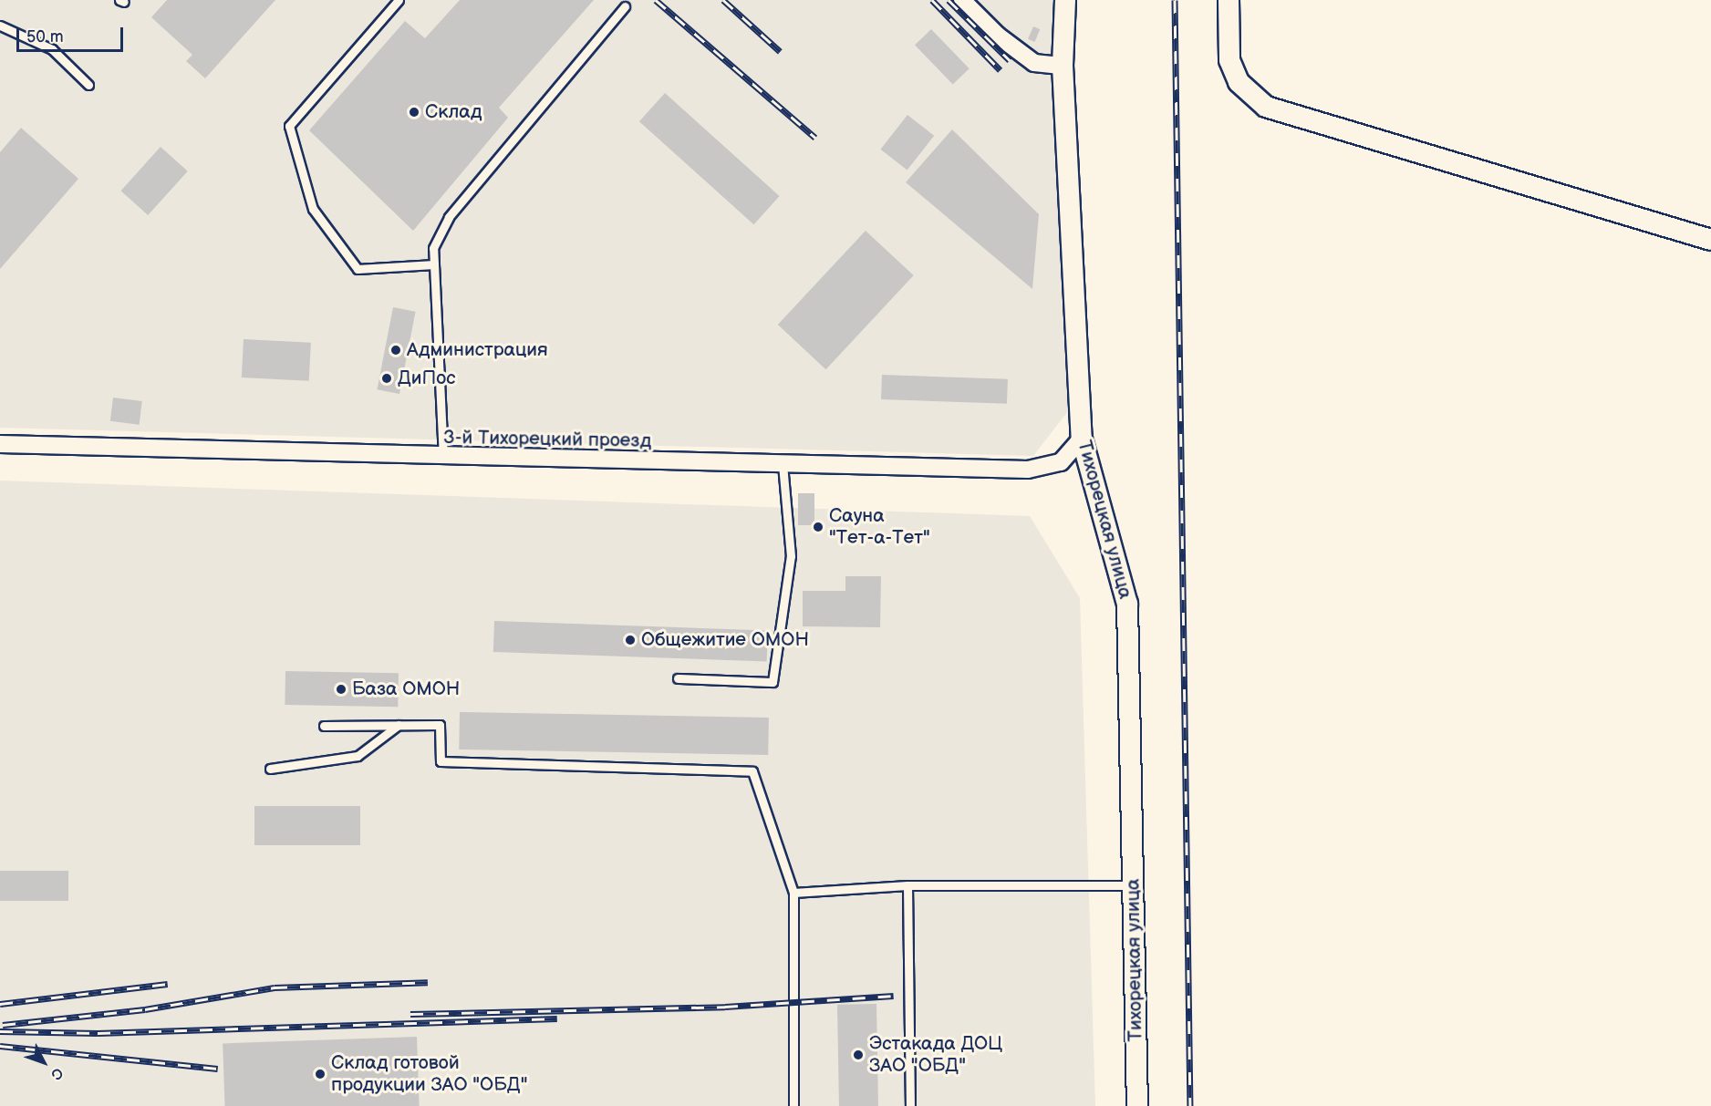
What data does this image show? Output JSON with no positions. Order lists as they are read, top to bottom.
{
  "streets": {
    "street": ["3-й Тихорецкий проезд", "Тихорецкая улица"]
  },
  "crossings": [
    ["3-й Тихорецкий проезд", "Тихорецкая улица"]
  ],
  "places": [
    "Склад",
    "Администрация",
    "ДиПос",
    "Сауна \"Тет-а-Тет\"",
    "Общежитие ОМОН",
    "База ОМОН",
    "Эстакада ДОЦ ЗАО \"ОБД\"",
    "Склад готовой продукции ЗАО \"ОБД\""
  ],
  "scale_bar": "50 m",
  "north": "bottom right"
}
